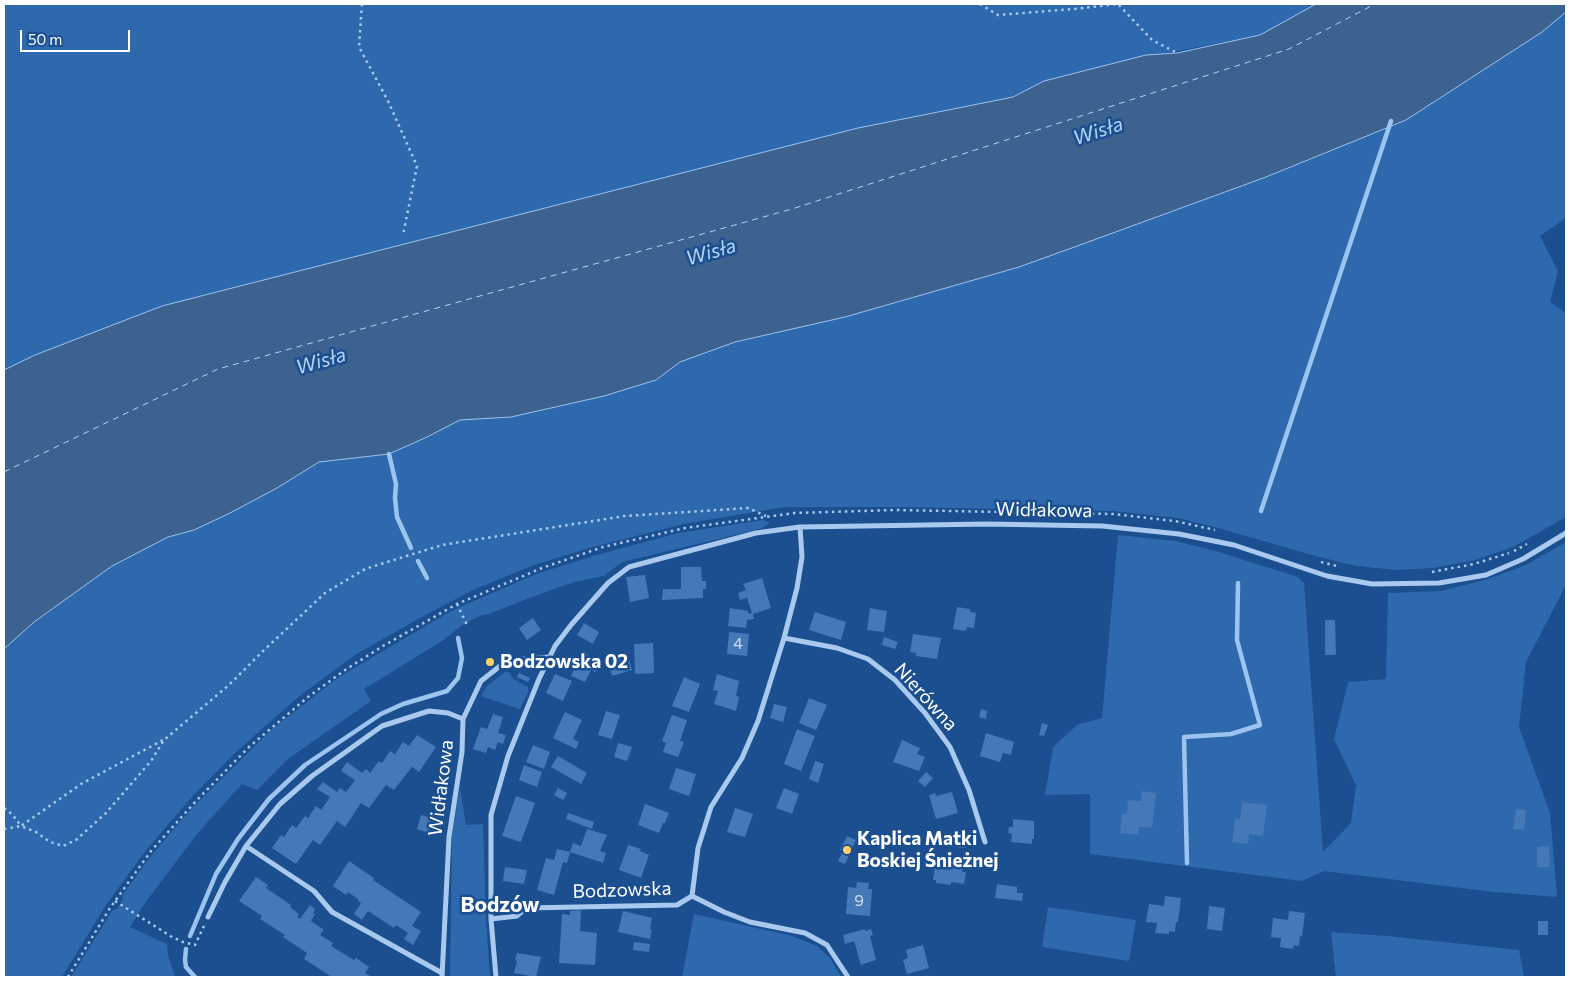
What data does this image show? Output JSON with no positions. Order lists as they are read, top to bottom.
{
  "streets": {
    "street": ["Widłakowa", "Nierówna", "Bodzowska"]
  },
  "crossings": [
    ["Widłakowa", "Bodzowska"]
  ],
  "districts": ["Bodzów"],
  "water": ["Wisła"],
  "places": ["Bodzowska 02", "Kaplica Matki Boskiej Śnieżnej"],
  "house_numbers": ["4", "9"],
  "scale_bar": "50 m"
}
